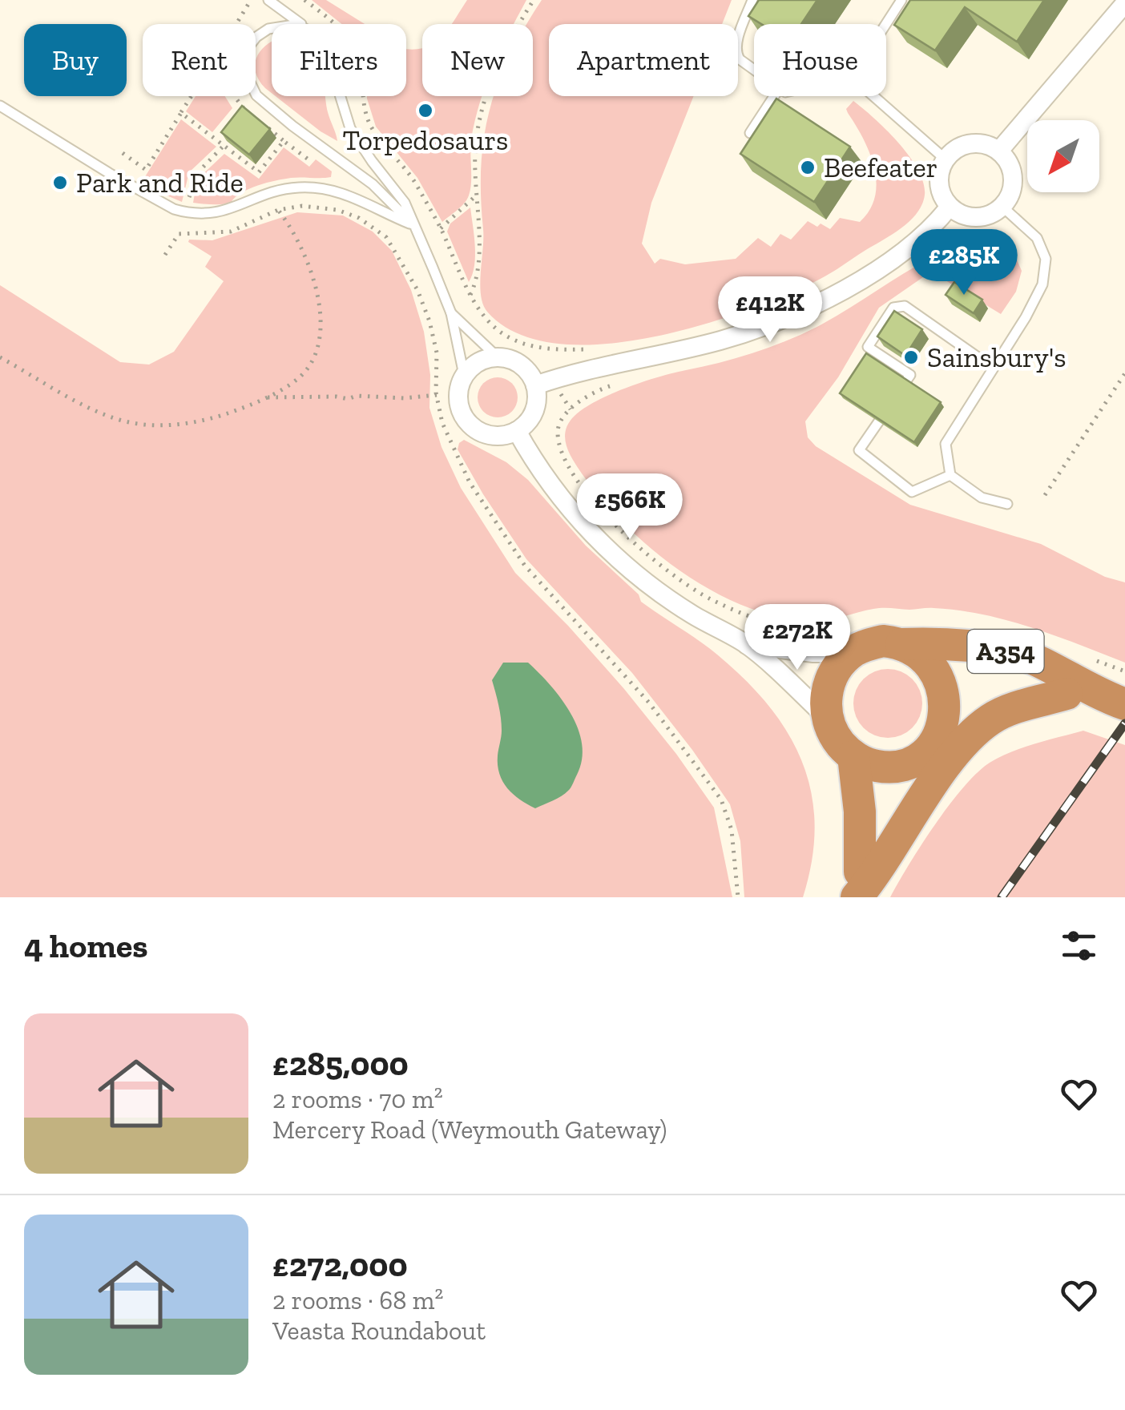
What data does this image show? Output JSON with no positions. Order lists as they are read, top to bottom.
{
  "streets": {
    "highway": ["A354"]
  },
  "places": [
    "Torpedosaurs",
    "Beefeater",
    "Park and Ride",
    "Sainsbury's"
  ],
  "north": "bottom left",
  "page": {
    "chip": [
      "Buy",
      "Rent",
      "Filters",
      "New",
      "Apartment",
      "House"
    ],
    "price": [
      "£285K",
      "£412K",
      "£566K",
      "£272K"
    ],
    "heading": "4 homes",
    "list": [
      {
        "name": "£285,000",
        "note": "2 rooms · 70 m² · Mercery Road (Weymouth Gateway)"
      },
      {
        "name": "£272,000",
        "note": "2 rooms · 68 m² · Veasta Roundabout"
      }
    ]
  }
}
